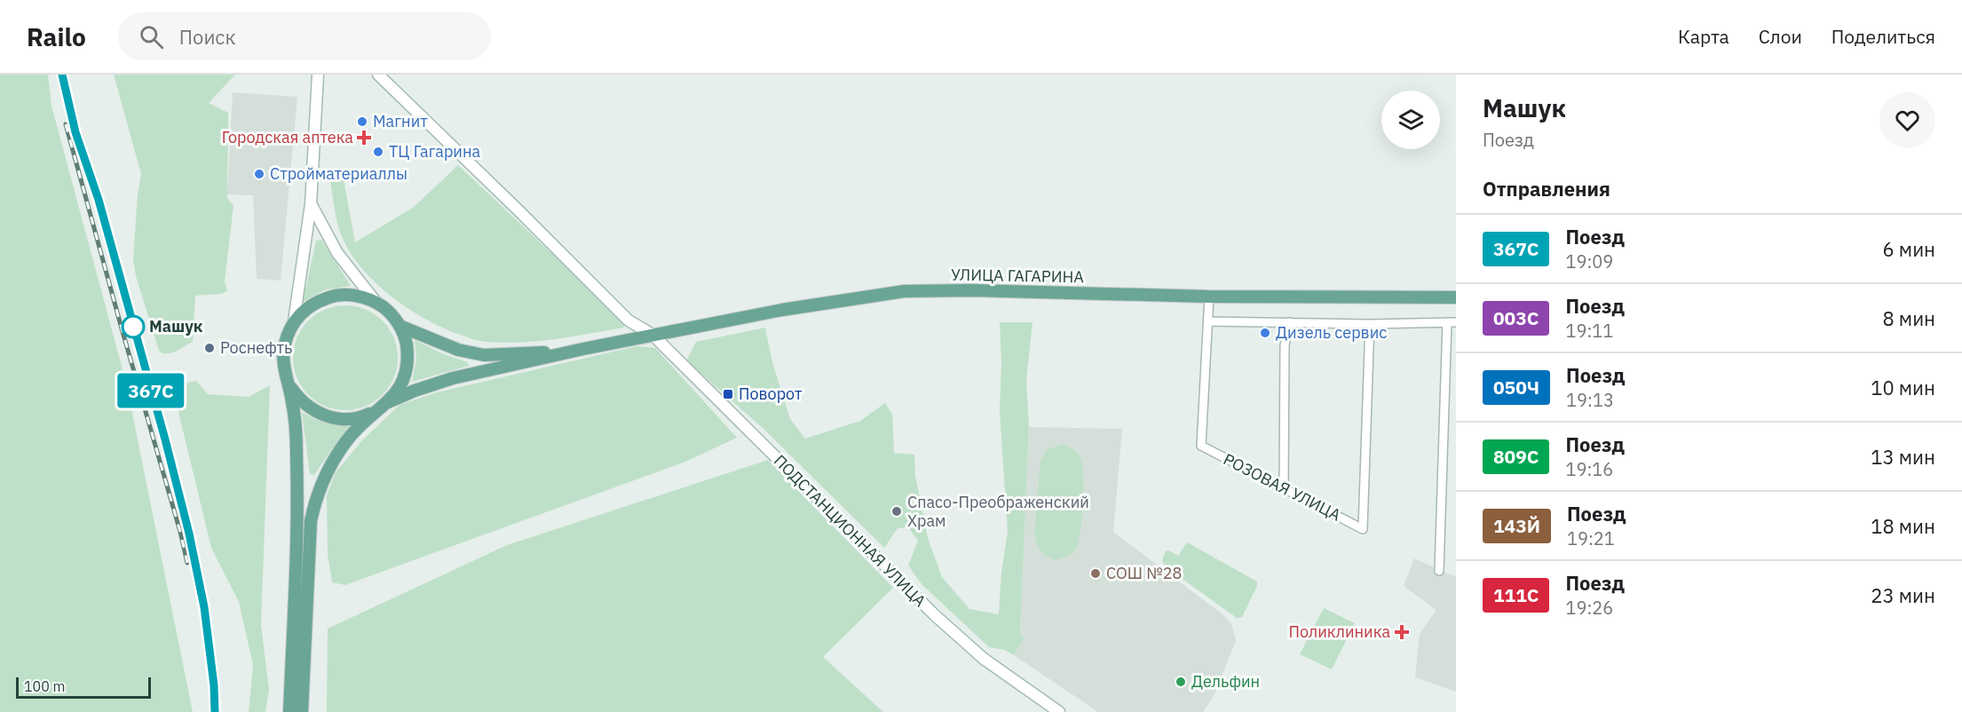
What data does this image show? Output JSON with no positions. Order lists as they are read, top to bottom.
{
  "streets": {
    "main road": ["УЛИЦА ГАГАРИНА"],
    "street": ["РОЗОВАЯ УЛИЦА", "ПОДСТАНЦИОННАЯ УЛИЦА"]
  },
  "crossings": [
    ["УЛИЦА ГАГАРИНА", "ПОДСТАНЦИОННАЯ УЛИЦА"]
  ],
  "places": {
    "other": [
      "Магнит",
      "ТЦ Гагарина",
      "Стройматериаллы",
      "Машук",
      "Дизель сервис",
      "Роснефть",
      "Спасо-Преображенский Храм",
      "СОШ №28",
      "Дельфин"
    ],
    "health": ["Городская аптека", "Поликлиника"],
    "transit": ["Поворот"]
  },
  "scale_bar": "100 m",
  "page": {
    "header": "Railo",
    "search": "Поиск",
    "nav": ["Карта", "Слои", "Поделиться"],
    "on_map": "367С",
    "heading": [
      ["Машук", "Поезд"],
      "Отправления"
    ],
    "list": [
      {
        "mark": "367С",
        "name": "Поезд",
        "note": "19:09",
        "value": "6 мин"
      },
      {
        "mark": "003С",
        "name": "Поезд",
        "note": "19:11",
        "value": "8 мин"
      },
      {
        "mark": "050Ч",
        "name": "Поезд",
        "note": "19:13",
        "value": "10 мин"
      },
      {
        "mark": "809С",
        "name": "Поезд",
        "note": "19:16",
        "value": "13 мин"
      },
      {
        "mark": "143Й",
        "name": "Поезд",
        "note": "19:21",
        "value": "18 мин"
      },
      {
        "mark": "111С",
        "name": "Поезд",
        "note": "19:26",
        "value": "23 мин"
      }
    ],
    "scale": "100 m"
  }
}
